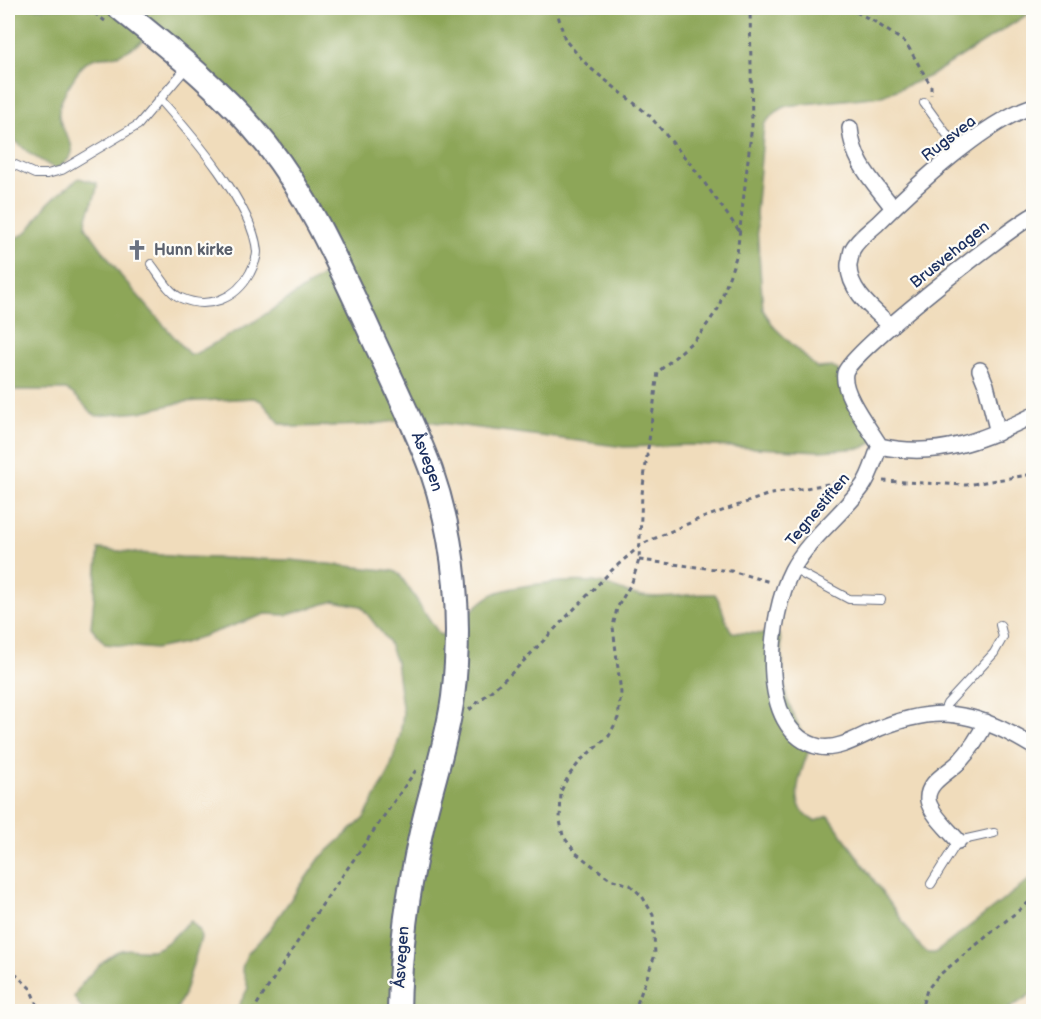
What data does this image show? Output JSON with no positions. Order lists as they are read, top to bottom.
{
  "streets": {
    "main road": ["Åsvegen"],
    "street": ["Rugsvea", "Brusvehagen", "Tegnestiften"]
  },
  "crossings": [
    ["Rugsvea", "Brusvehagen"]
  ],
  "places": {
    "church": ["Hunn kirke"]
  }
}
